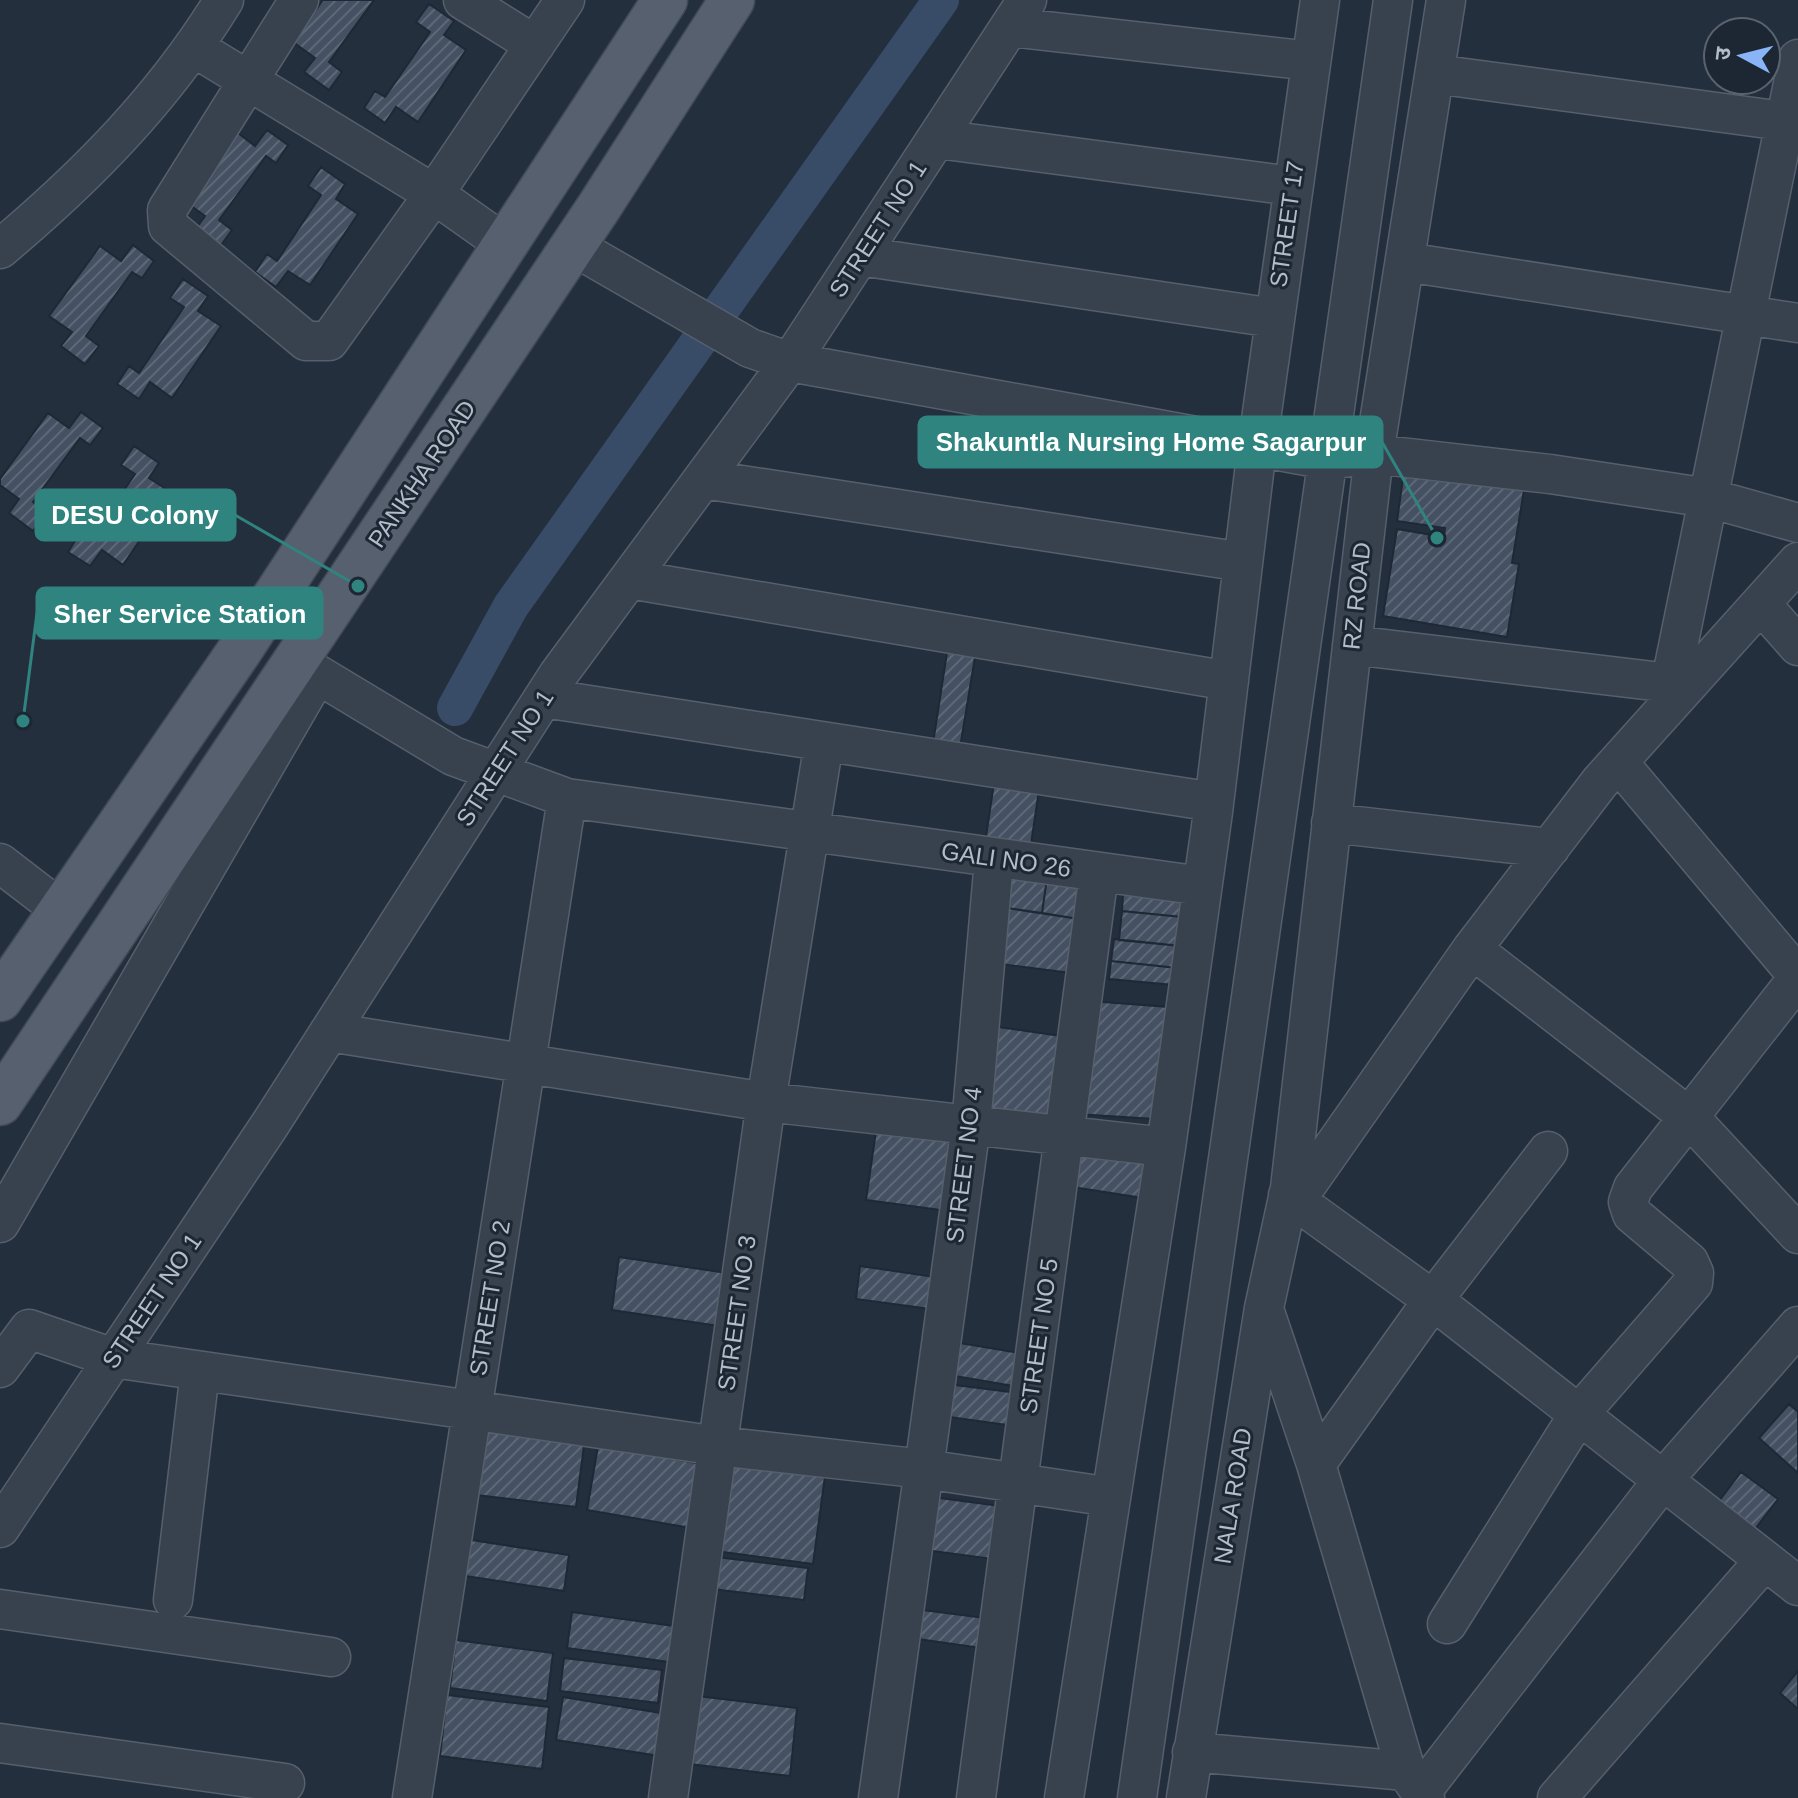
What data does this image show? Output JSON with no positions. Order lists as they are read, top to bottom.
{
  "streets": {
    "main road": ["PANKHA ROAD"],
    "street": [
      "STREET 17",
      "STREET NO 1",
      "RZ ROAD",
      "GALI NO 26",
      "STREET NO 4",
      "STREET NO 2",
      "STREET NO 3",
      "STREET NO 5",
      "NALA ROAD"
    ]
  },
  "crossings": [
    ["STREET 17", "GALI NO 26"],
    ["RZ ROAD", "NALA ROAD"],
    ["GALI NO 26", "STREET NO 4"],
    ["GALI NO 26", "STREET NO 3"],
    ["GALI NO 26", "STREET NO 5"]
  ],
  "places": ["Shakuntla Nursing Home Sagarpur", "DESU Colony", "Sher Service Station"],
  "north": "left"
}
